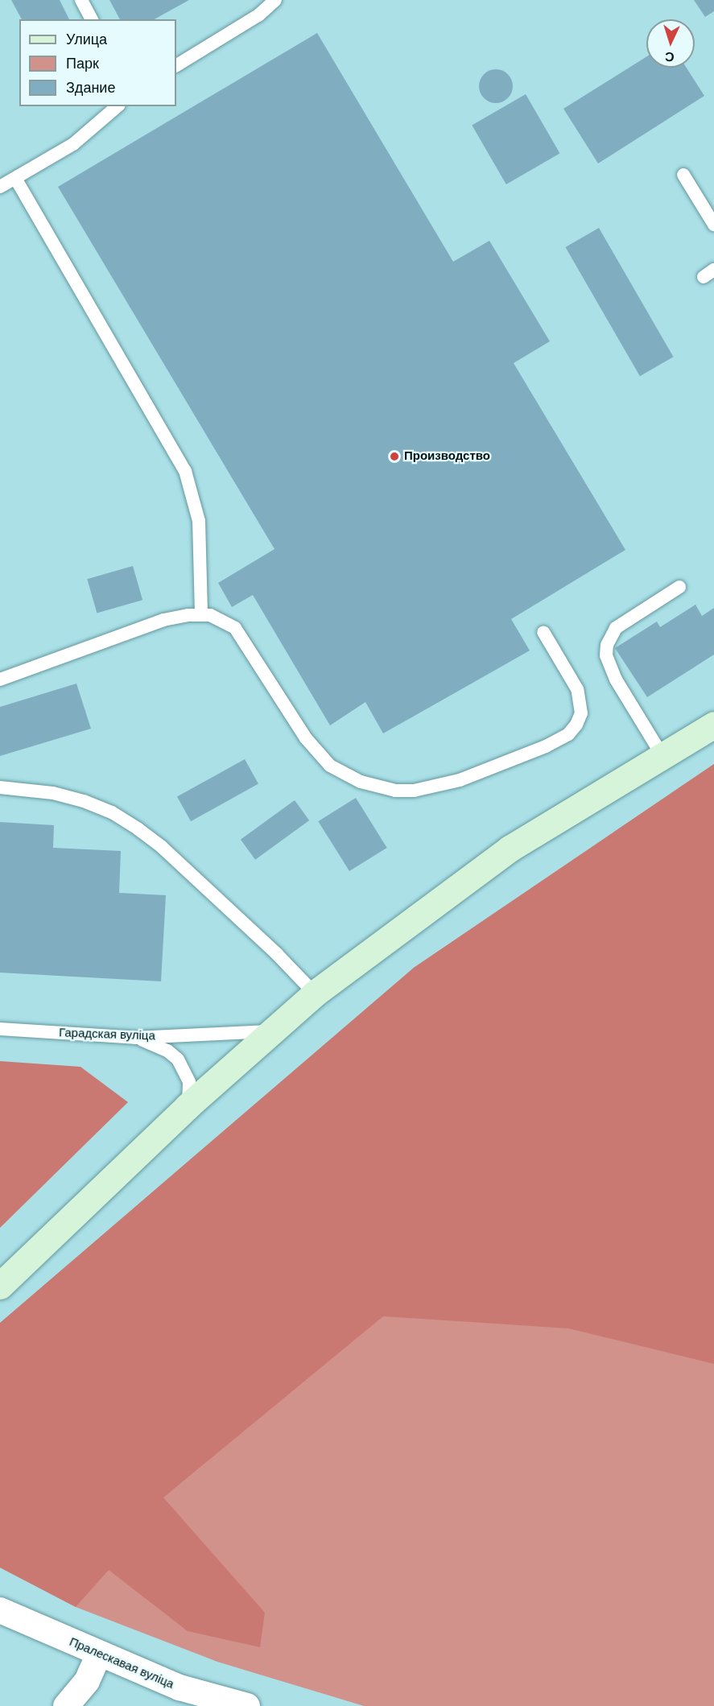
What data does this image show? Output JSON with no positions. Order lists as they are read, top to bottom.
{
  "streets": {
    "street": ["Пралескавая вуліца"],
    "lane": ["Гарадская вуліца"]
  },
  "places": ["Производство"],
  "legend": ["Улица", "Парк", "Здание"],
  "north": "bottom"
}
